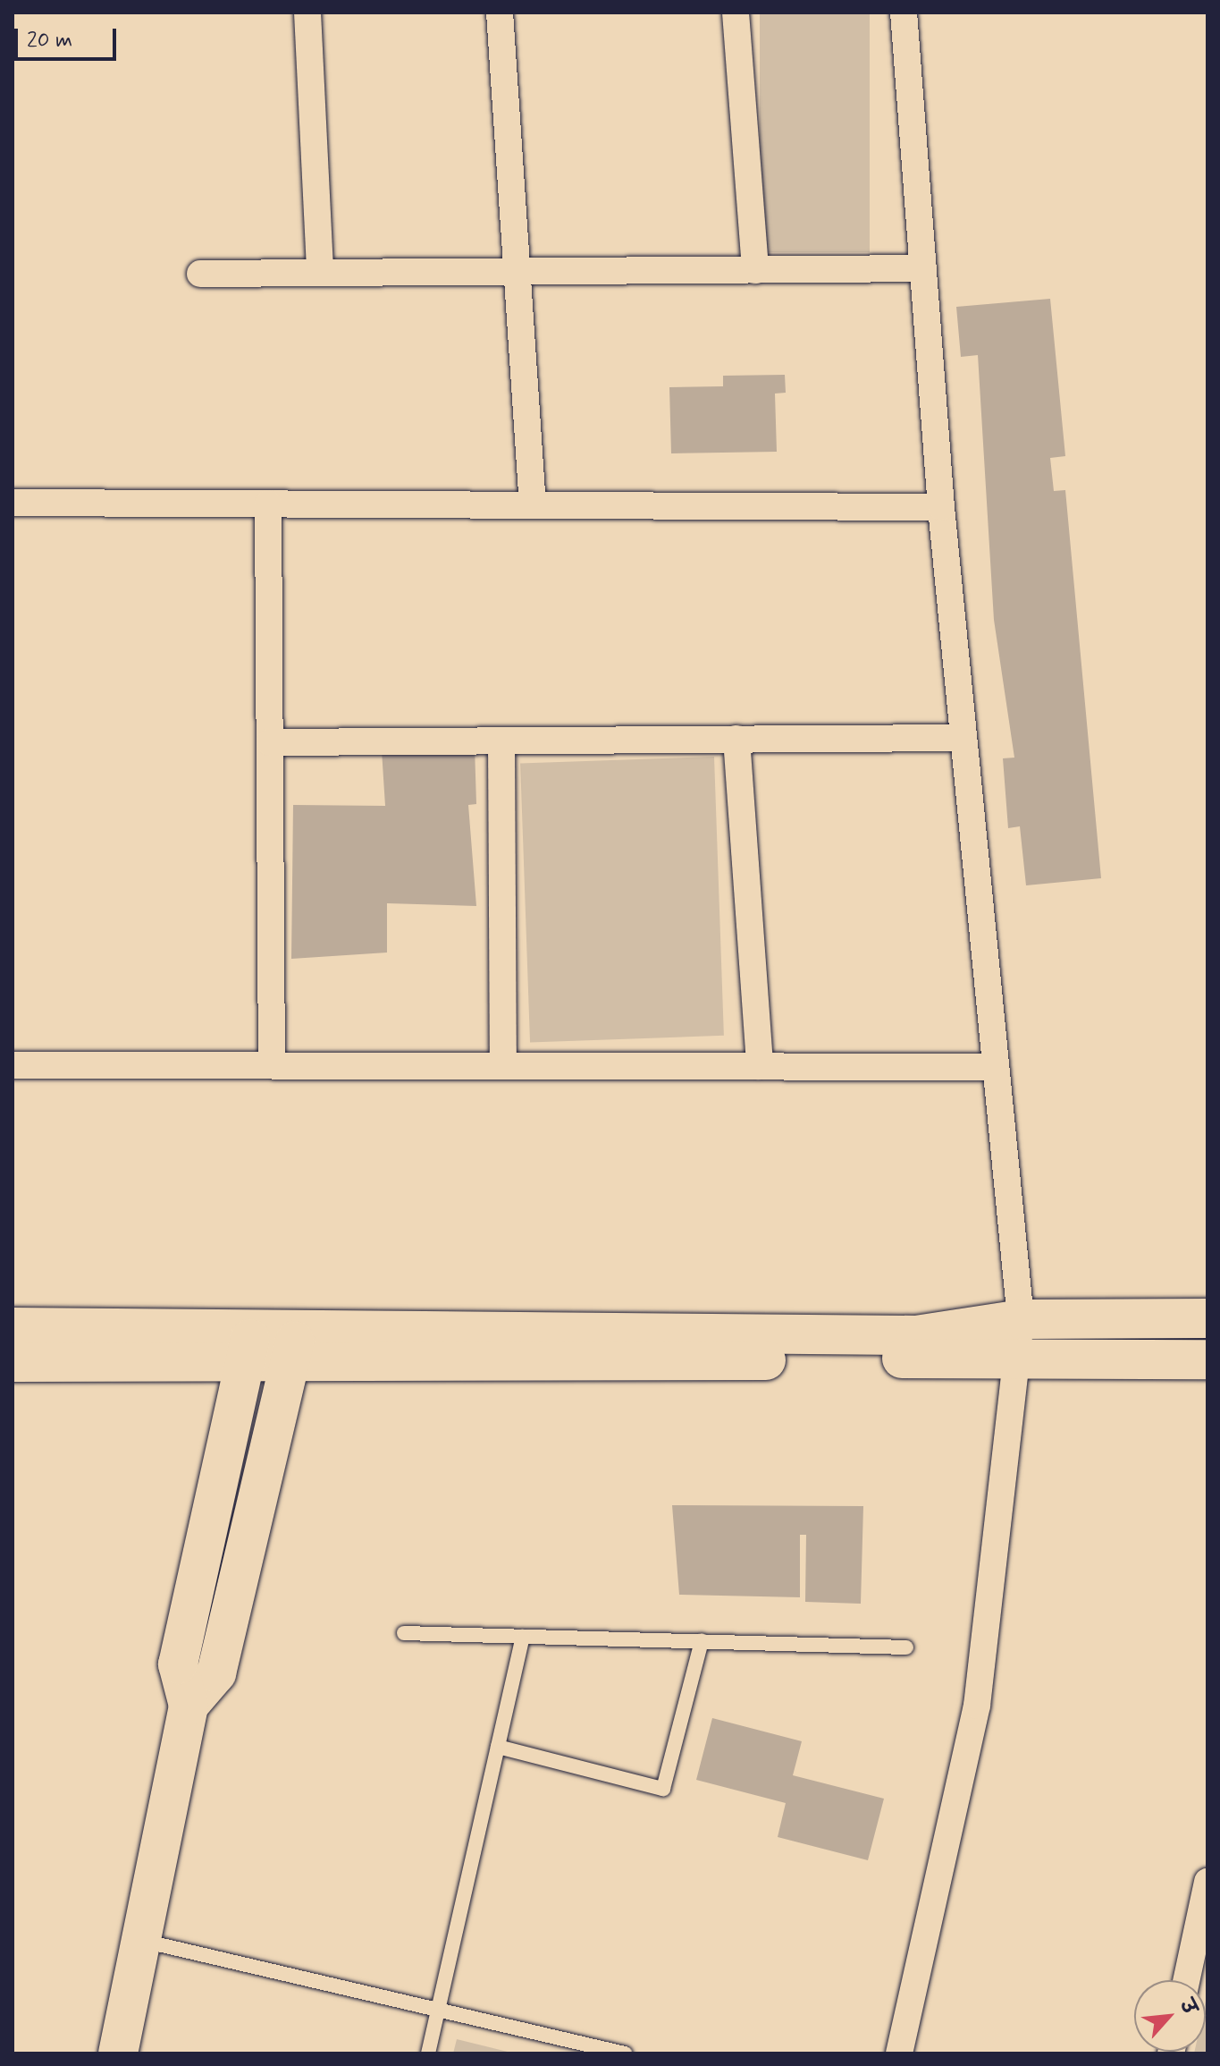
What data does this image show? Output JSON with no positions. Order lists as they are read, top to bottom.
{
  "scale_bar": "20 m",
  "north": "top right"
}
